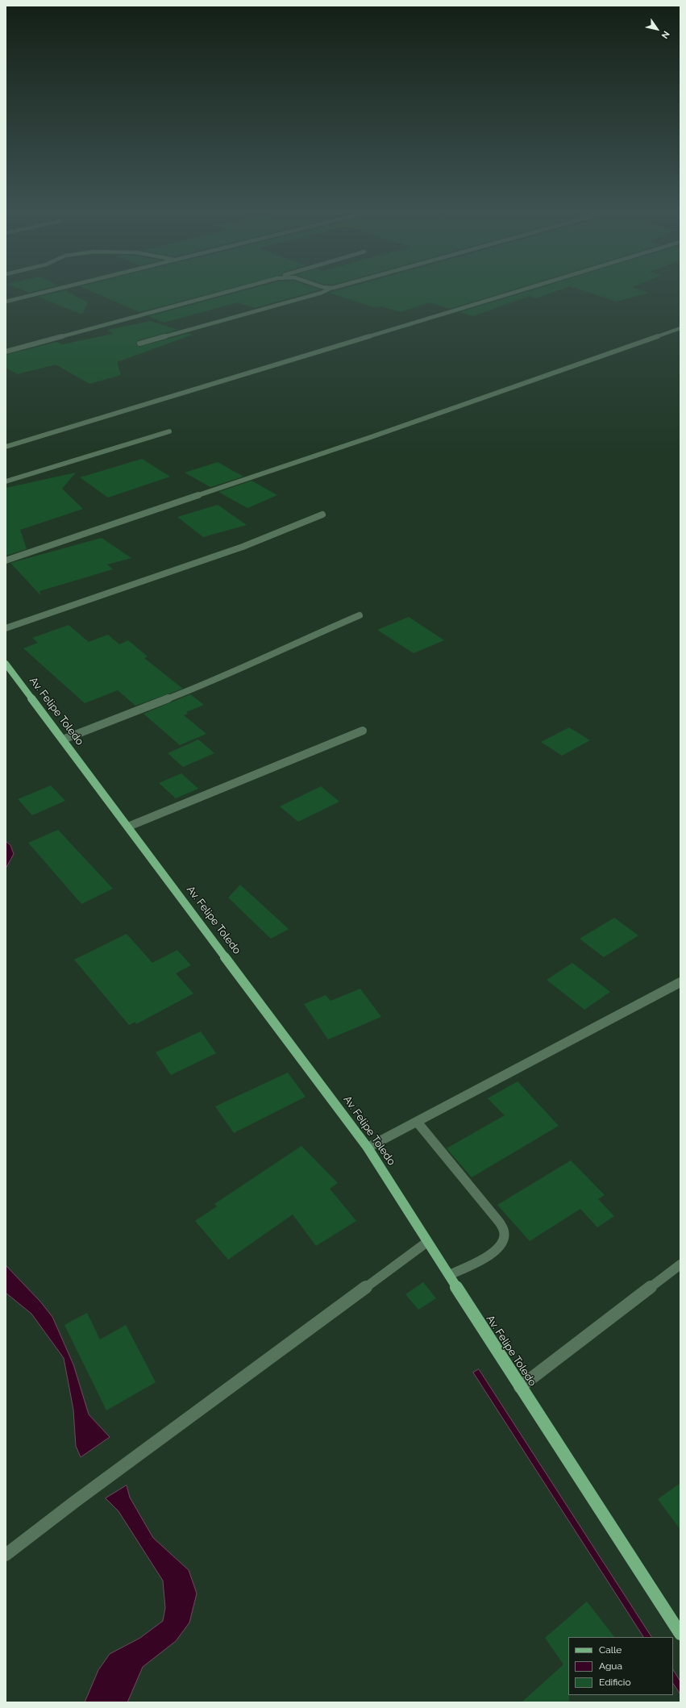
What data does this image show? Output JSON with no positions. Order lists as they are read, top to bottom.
{
  "streets": {
    "main road": ["Av. Felipe Toledo"]
  },
  "legend": ["Calle", "Agua", "Edificio"],
  "north": "bottom right"
}
